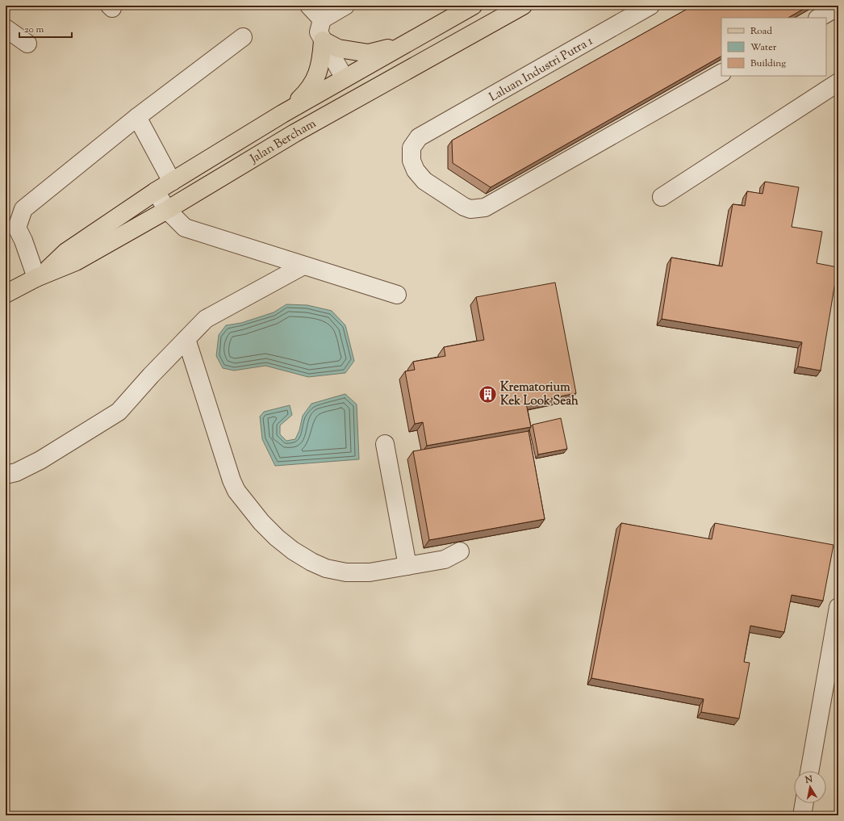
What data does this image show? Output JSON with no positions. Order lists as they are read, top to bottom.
{
  "streets": {
    "main road": ["Jalan Bercham"],
    "street": ["Laluan Industri Putra 1"]
  },
  "places": {
    "building": ["Krematorium Kek Look Seah"]
  },
  "legend": ["Road", "Water", "Building"],
  "scale_bar": "20 m",
  "north": "top"
}
